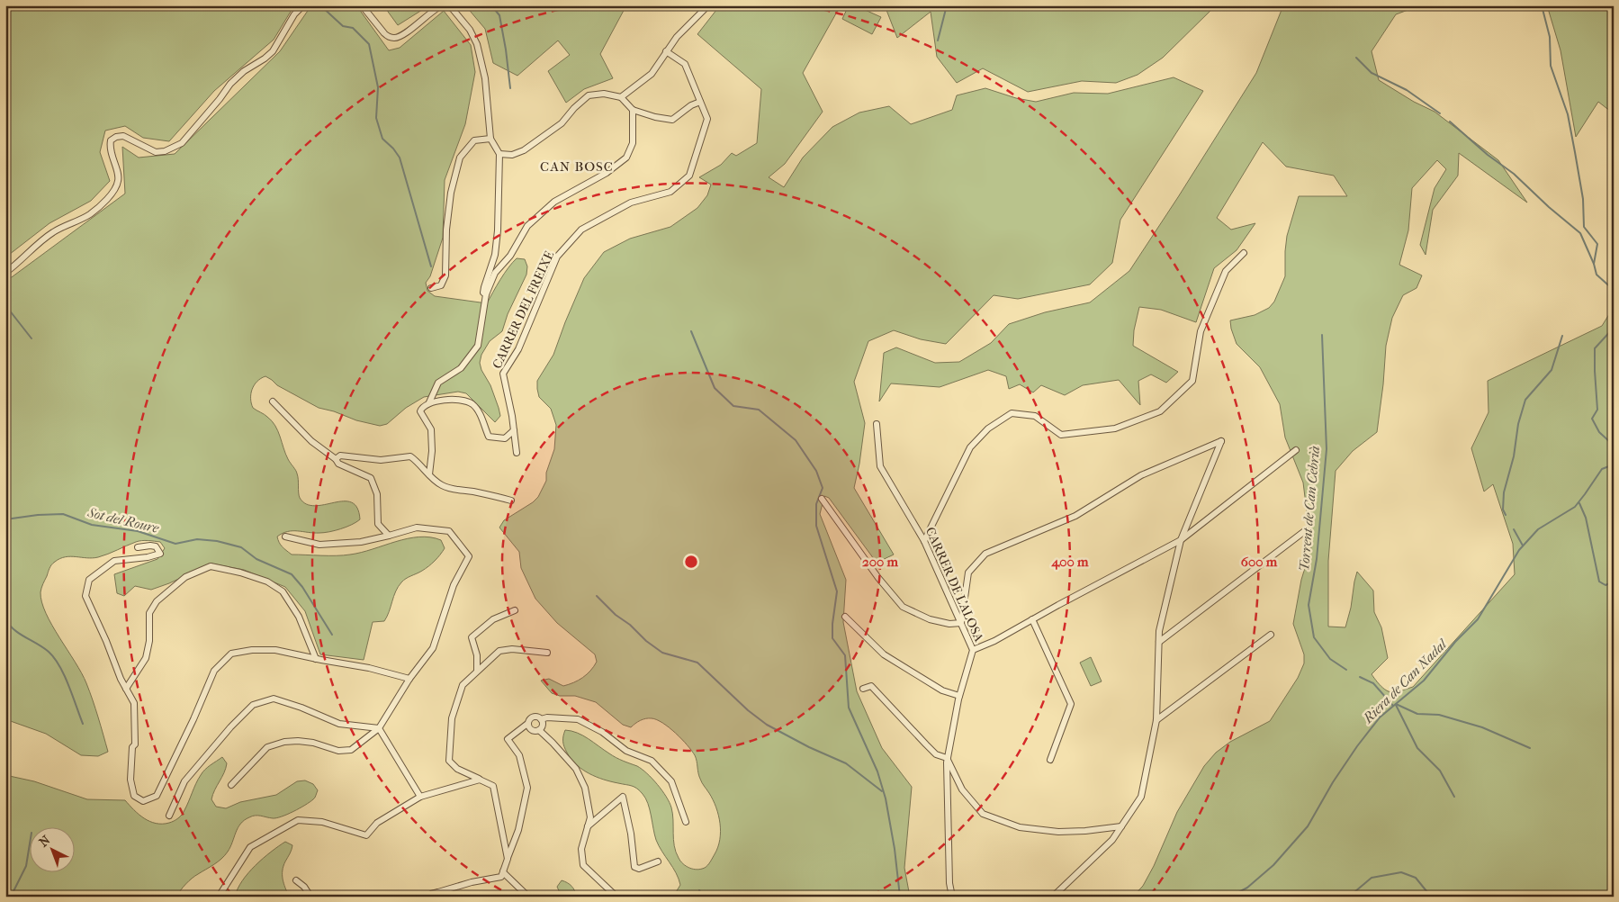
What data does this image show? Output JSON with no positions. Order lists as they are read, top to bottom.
{
  "streets": {
    "street": ["CARRER DEL FREIXE", "CARRER DE L'ALOSA"]
  },
  "districts": ["CAN BOSC"],
  "water": ["Torrent de Can Cebrià", "Sot del Roure", "Riera de Can Nadal"],
  "north": "top left",
  "rings": ["200 m", "400 m", "600 m"]
}
